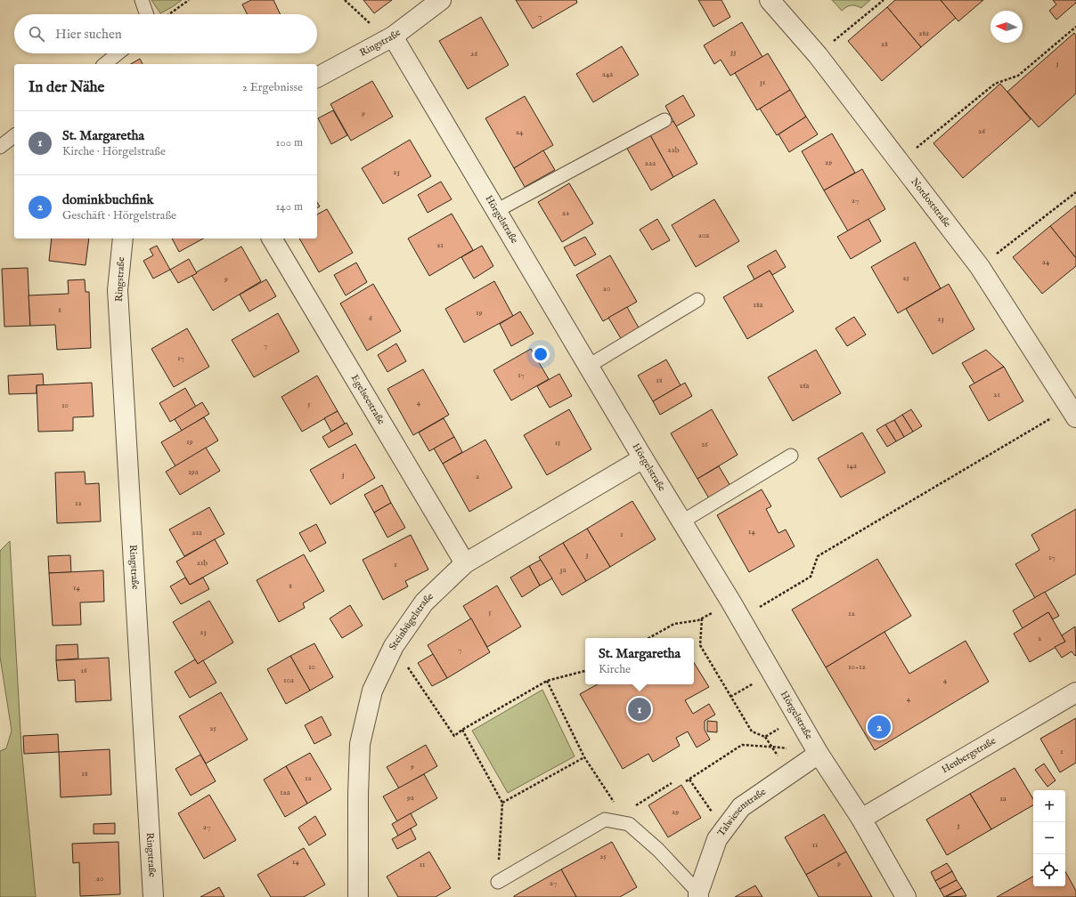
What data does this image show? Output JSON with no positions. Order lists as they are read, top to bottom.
{
  "streets": {
    "street": [
      "Ringstraße",
      "Nordoststraße",
      "Hörgelstraße",
      "Egelseestraße",
      "Steinbügelstraße",
      "Heubergstraße",
      "Talwiesenstraße"
    ]
  },
  "crossings": [
    ["Ringstraße", "Hörgelstraße"],
    ["Hörgelstraße", "Steinbügelstraße"],
    ["Hörgelstraße", "Heubergstraße"],
    ["Hörgelstraße", "Talwiesenstraße"],
    ["Egelseestraße", "Steinbügelstraße"]
  ],
  "house_numbers": [
    "7",
    "28a",
    "28",
    "33",
    "26",
    "3",
    "24a",
    "31",
    "9",
    "26",
    "24",
    "22b",
    "29",
    "22a",
    "23",
    "27",
    "22",
    "20a",
    "21",
    "24",
    "25",
    "9",
    "20",
    "18a",
    "8",
    "19",
    "6",
    "23",
    "7",
    "17",
    "17",
    "18",
    "16a",
    "21",
    "4",
    "5",
    "10",
    "19",
    "15",
    "16",
    "14a",
    "19a",
    "3",
    "2",
    "12",
    "14",
    "21a",
    "1",
    "3",
    "17",
    "21b",
    "1",
    "3a",
    "8",
    "14",
    "5",
    "12",
    "23",
    "2",
    "7",
    "10",
    "10-12",
    "16",
    "10a",
    "4",
    "4",
    "25",
    "1",
    "9",
    "18",
    "12",
    "12a",
    "9a",
    "1a",
    "29",
    "3",
    "27",
    "11",
    "25",
    "14",
    "9",
    "11",
    "20",
    "27"
  ],
  "north": "left",
  "page": {
    "search": "Hier suchen",
    "heading": ["In der Nähe", "2 Ergebnisse"],
    "list": [
      {
        "mark": "1",
        "name": "St. Margaretha",
        "note": "Kirche · Hörgelstraße",
        "value": "100 m"
      },
      {
        "mark": "2",
        "name": "dominkbuchfink",
        "note": "Geschäft · Hörgelstraße",
        "value": "140 m"
      }
    ],
    "popup": ["St. Margaretha", "Kirche"],
    "pins": ["1", "2"],
    "map_buttons": ["+", "−"]
  }
}
